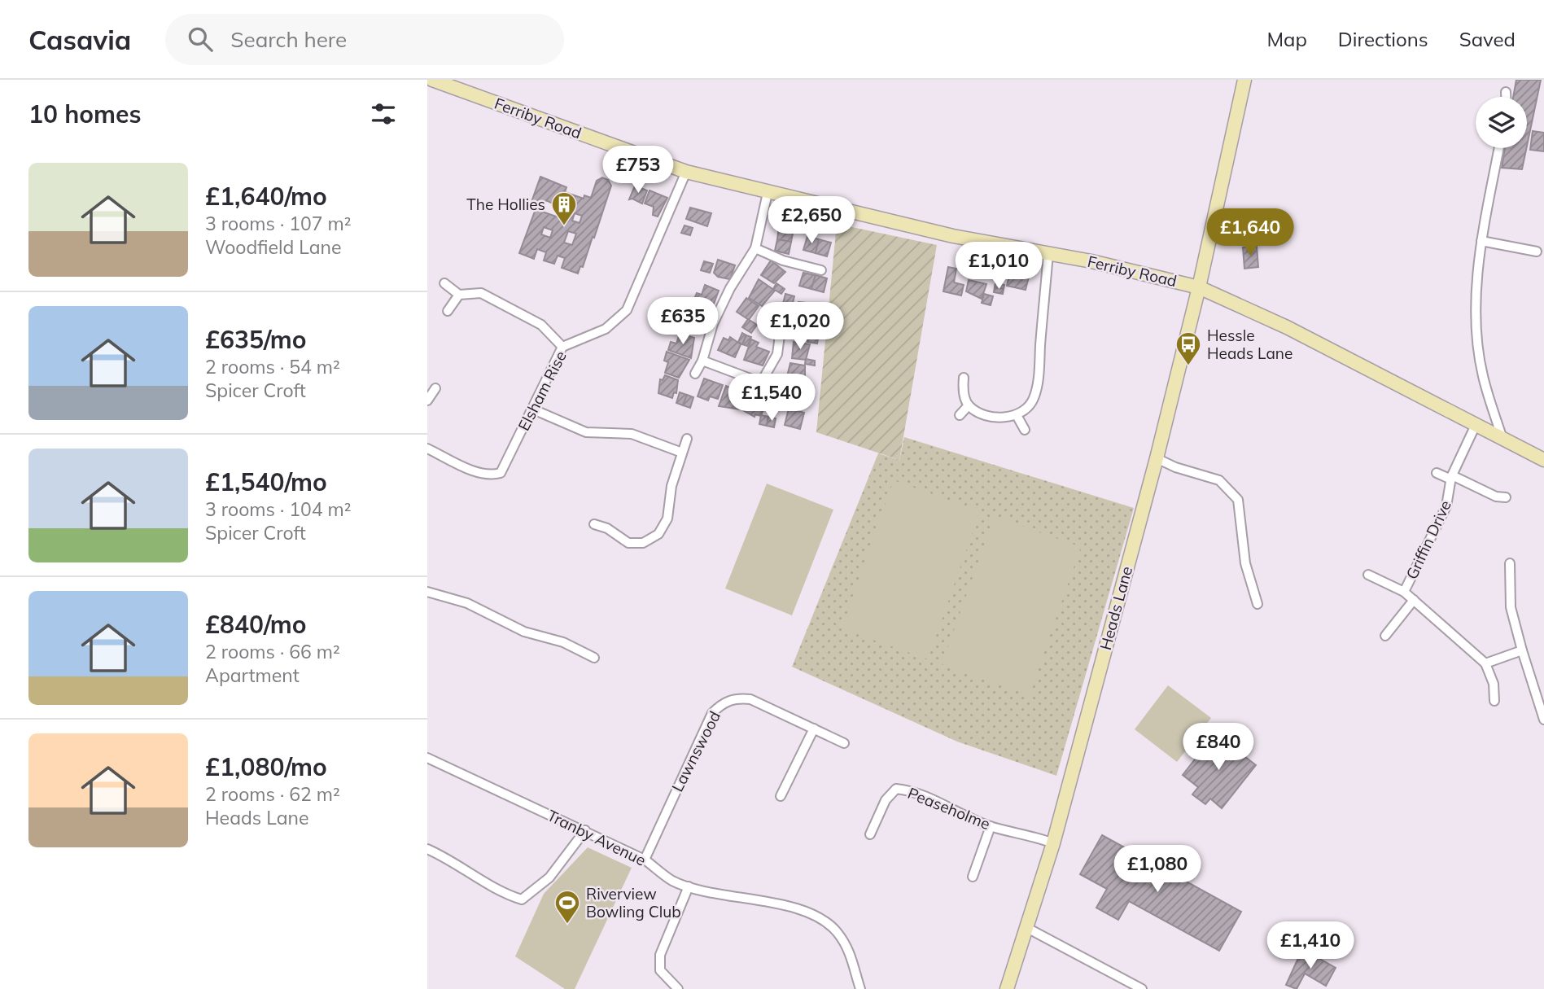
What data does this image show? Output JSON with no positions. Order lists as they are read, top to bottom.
{
  "streets": {
    "street": [
      "Ferriby Road",
      "Elsham Rise",
      "Griffin Drive",
      "Heads Lane",
      "Lawnswood",
      "Peaseholme",
      "Tranby Avenue"
    ]
  },
  "crossings": [
    ["Ferriby Road", "Elsham Rise"],
    ["Ferriby Road", "Griffin Drive"],
    ["Ferriby Road", "Heads Lane"],
    ["Heads Lane", "Peaseholme"],
    ["Lawnswood", "Tranby Avenue"]
  ],
  "places": {
    "building": ["The Hollies"],
    "bus stop": ["Hessle Heads Lane"],
    "sports": ["Riverview Bowling Club"]
  },
  "page": {
    "header": "Casavia",
    "search": "Search here",
    "nav": ["Map", "Directions", "Saved"],
    "heading": "10 homes",
    "price": [
      "£753",
      "£2,650",
      "£1,640",
      "£1,010",
      "£635",
      "£1,020",
      "£1,540",
      "£840",
      "£1,080",
      "£1,410"
    ],
    "list": [
      {
        "name": "£1,640/mo",
        "note": "3 rooms · 107 m² · Woodfield Lane"
      },
      {
        "name": "£635/mo",
        "note": "2 rooms · 54 m² · Spicer Croft"
      },
      {
        "name": "£1,540/mo",
        "note": "3 rooms · 104 m² · Spicer Croft"
      },
      {
        "name": "£840/mo",
        "note": "2 rooms · 66 m² · Apartment"
      },
      {
        "name": "£1,080/mo",
        "note": "2 rooms · 62 m² · Heads Lane"
      }
    ]
  }
}
